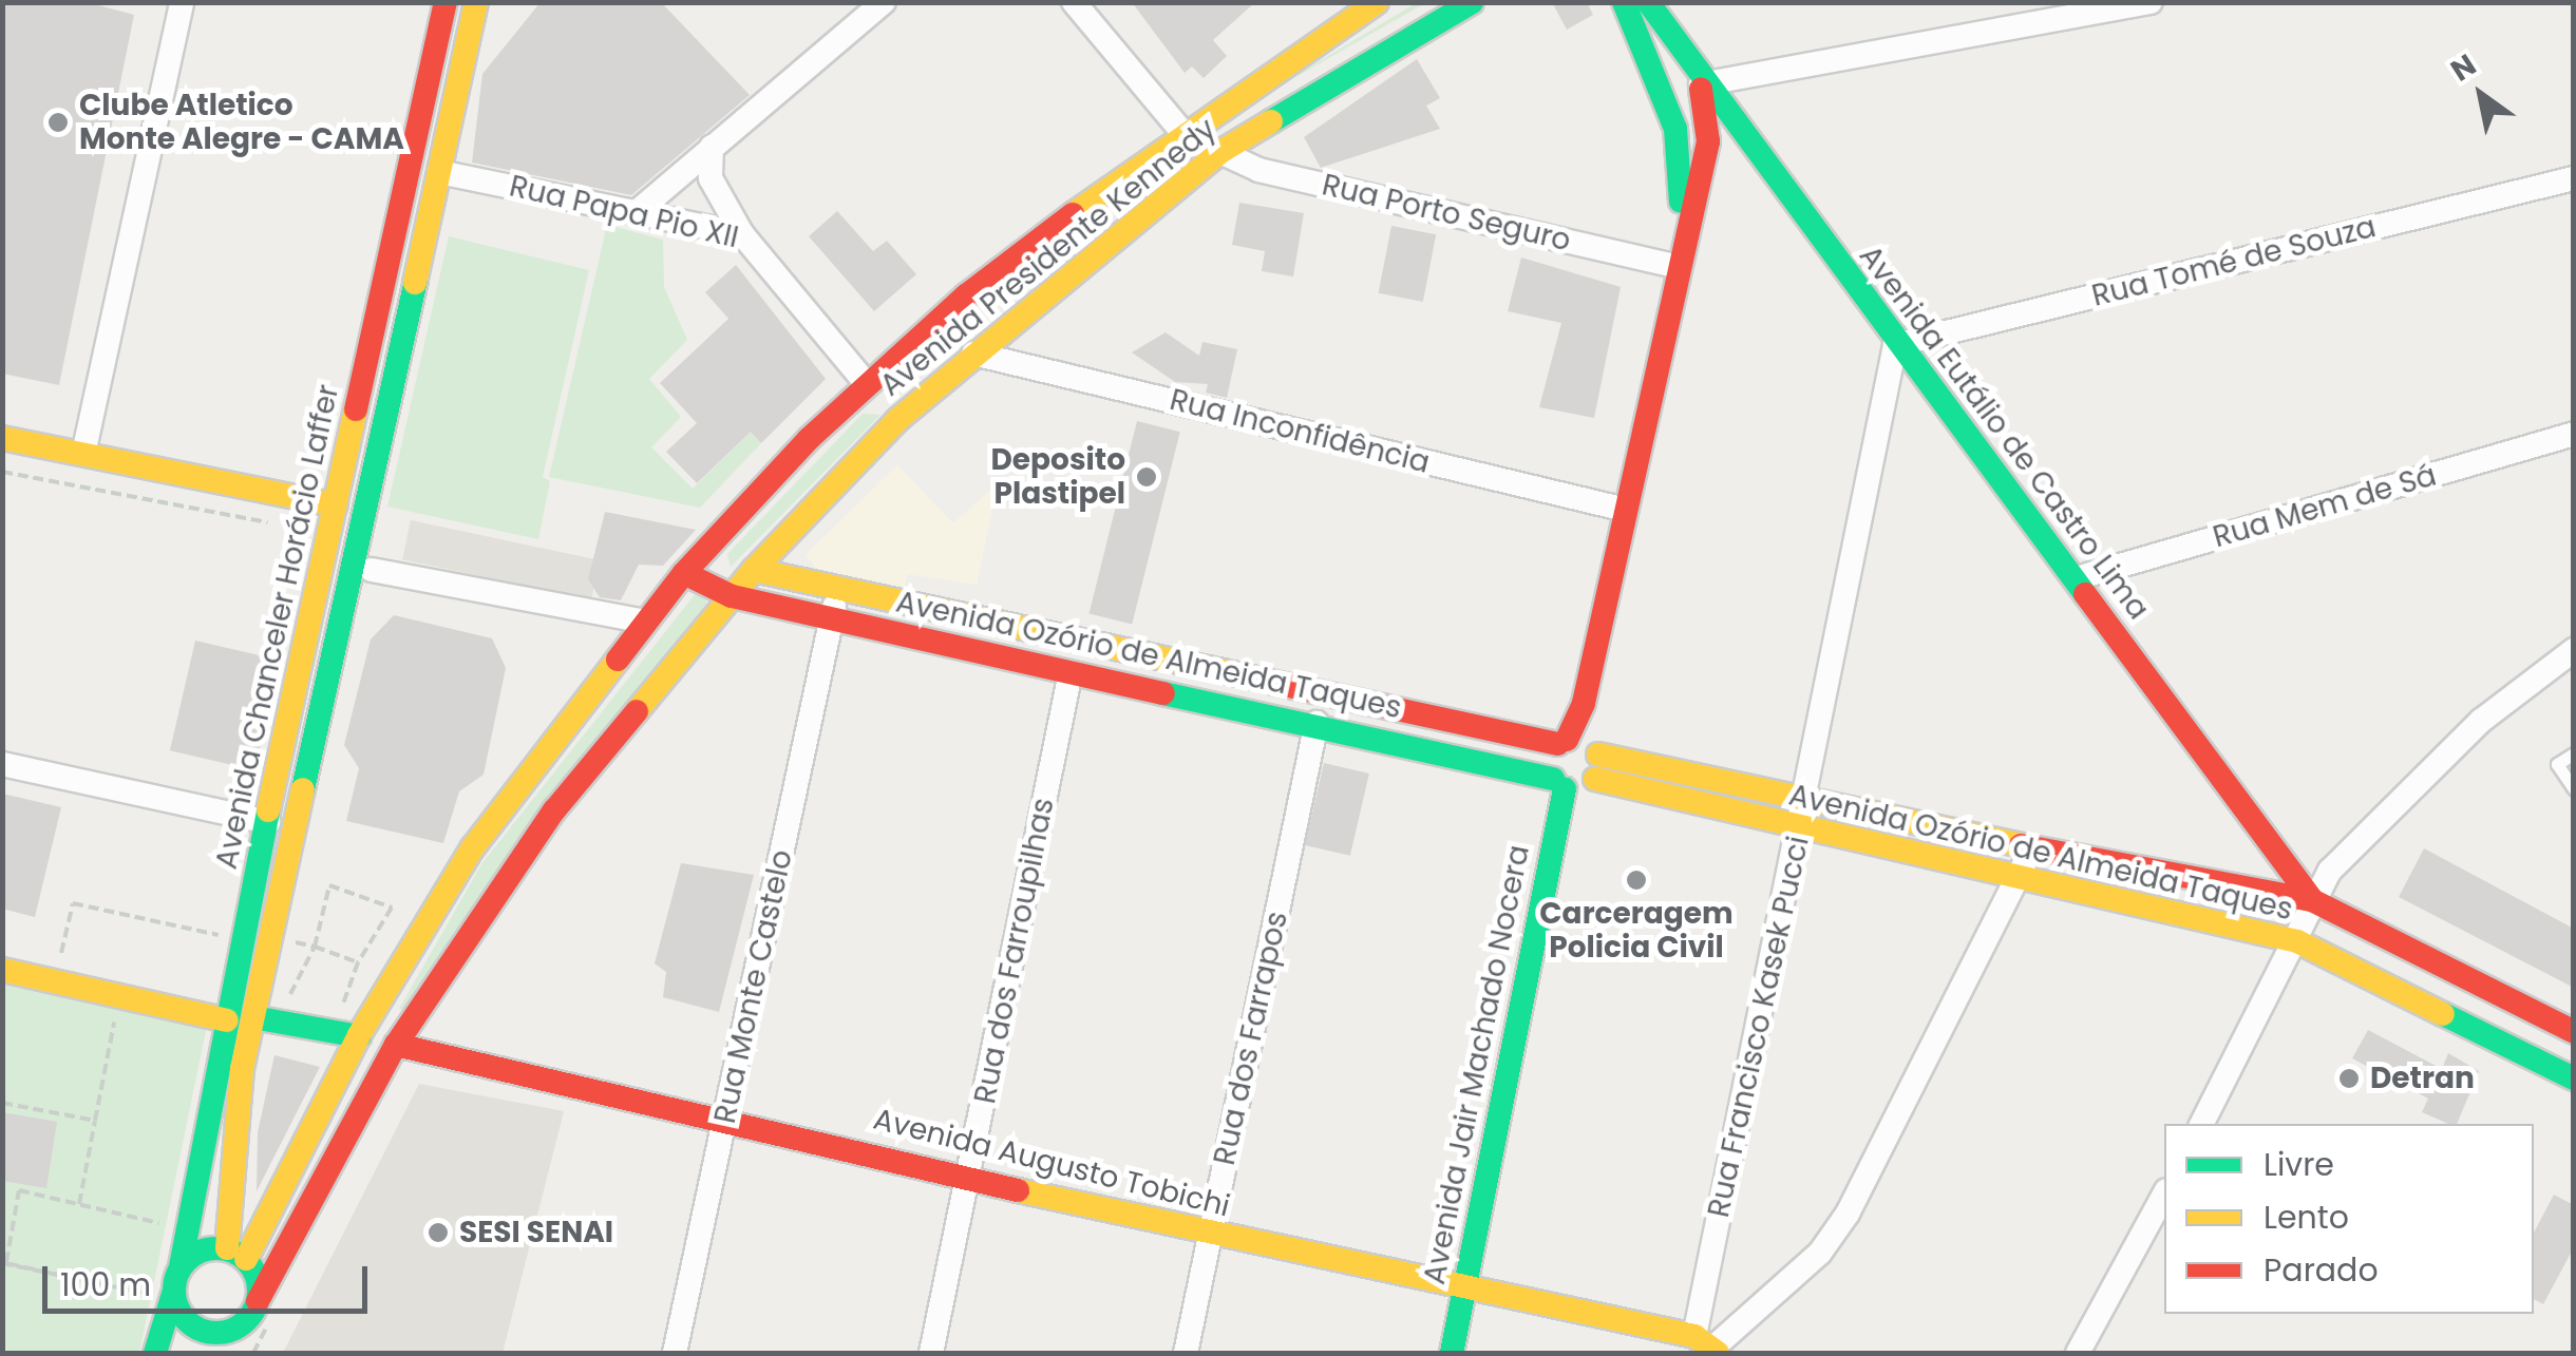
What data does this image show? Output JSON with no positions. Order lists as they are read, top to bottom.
{
  "streets": {
    "street": [
      "Rua Papa Pio XII",
      "Rua Porto Seguro",
      "Avenida Presidente Kennedy",
      "Rua Tomé de Souza",
      "Rua Inconfidência",
      "Avenida Eutálio de Castro Lima",
      "Rua Mem de Sá",
      "Avenida Chanceler Horácio Laffer",
      "Avenida Ozório de Almeida Taques",
      "Rua dos Farroupilhas",
      "Rua Monte Castelo",
      "Rua Francisco Kasek Pucci",
      "Rua dos Farrapos",
      "Avenida Jair Machado Nocera",
      "Avenida Augusto Tobichi"
    ]
  },
  "crossings": [
    ["Rua Papa Pio XII", "Avenida Presidente Kennedy"],
    ["Rua Papa Pio XII", "Avenida Chanceler Horácio Laffer"],
    ["Rua Porto Seguro", "Avenida Presidente Kennedy"],
    ["Avenida Presidente Kennedy", "Rua Inconfidência"],
    ["Avenida Presidente Kennedy", "Avenida Chanceler Horácio Laffer"],
    ["Avenida Presidente Kennedy", "Avenida Ozório de Almeida Taques"],
    ["Avenida Presidente Kennedy", "Avenida Augusto Tobichi"],
    ["Rua Tomé de Souza", "Avenida Eutálio de Castro Lima"],
    ["Rua Tomé de Souza", "Rua Francisco Kasek Pucci"],
    ["Avenida Eutálio de Castro Lima", "Rua Mem de Sá"],
    ["Avenida Eutálio de Castro Lima", "Avenida Ozório de Almeida Taques"],
    ["Avenida Eutálio de Castro Lima", "Rua Francisco Kasek Pucci"],
    ["Avenida Ozório de Almeida Taques", "Rua dos Farroupilhas"],
    ["Avenida Ozório de Almeida Taques", "Rua Monte Castelo"],
    ["Avenida Ozório de Almeida Taques", "Rua Francisco Kasek Pucci"],
    ["Avenida Ozório de Almeida Taques", "Rua dos Farrapos"],
    ["Avenida Ozório de Almeida Taques", "Avenida Jair Machado Nocera"],
    ["Rua dos Farroupilhas", "Avenida Augusto Tobichi"],
    ["Rua Monte Castelo", "Avenida Augusto Tobichi"],
    ["Rua Francisco Kasek Pucci", "Avenida Augusto Tobichi"],
    ["Rua dos Farrapos", "Avenida Augusto Tobichi"],
    ["Avenida Jair Machado Nocera", "Avenida Augusto Tobichi"]
  ],
  "places": [
    "Clube Atletico Monte Alegre - CAMA",
    "Deposito Plastipel",
    "Carceragem Policia Civil",
    "Detran",
    "SESI SENAI"
  ],
  "legend": ["Livre", "Lento", "Parado"],
  "scale_bar": "100 m",
  "north": "top left"
}
